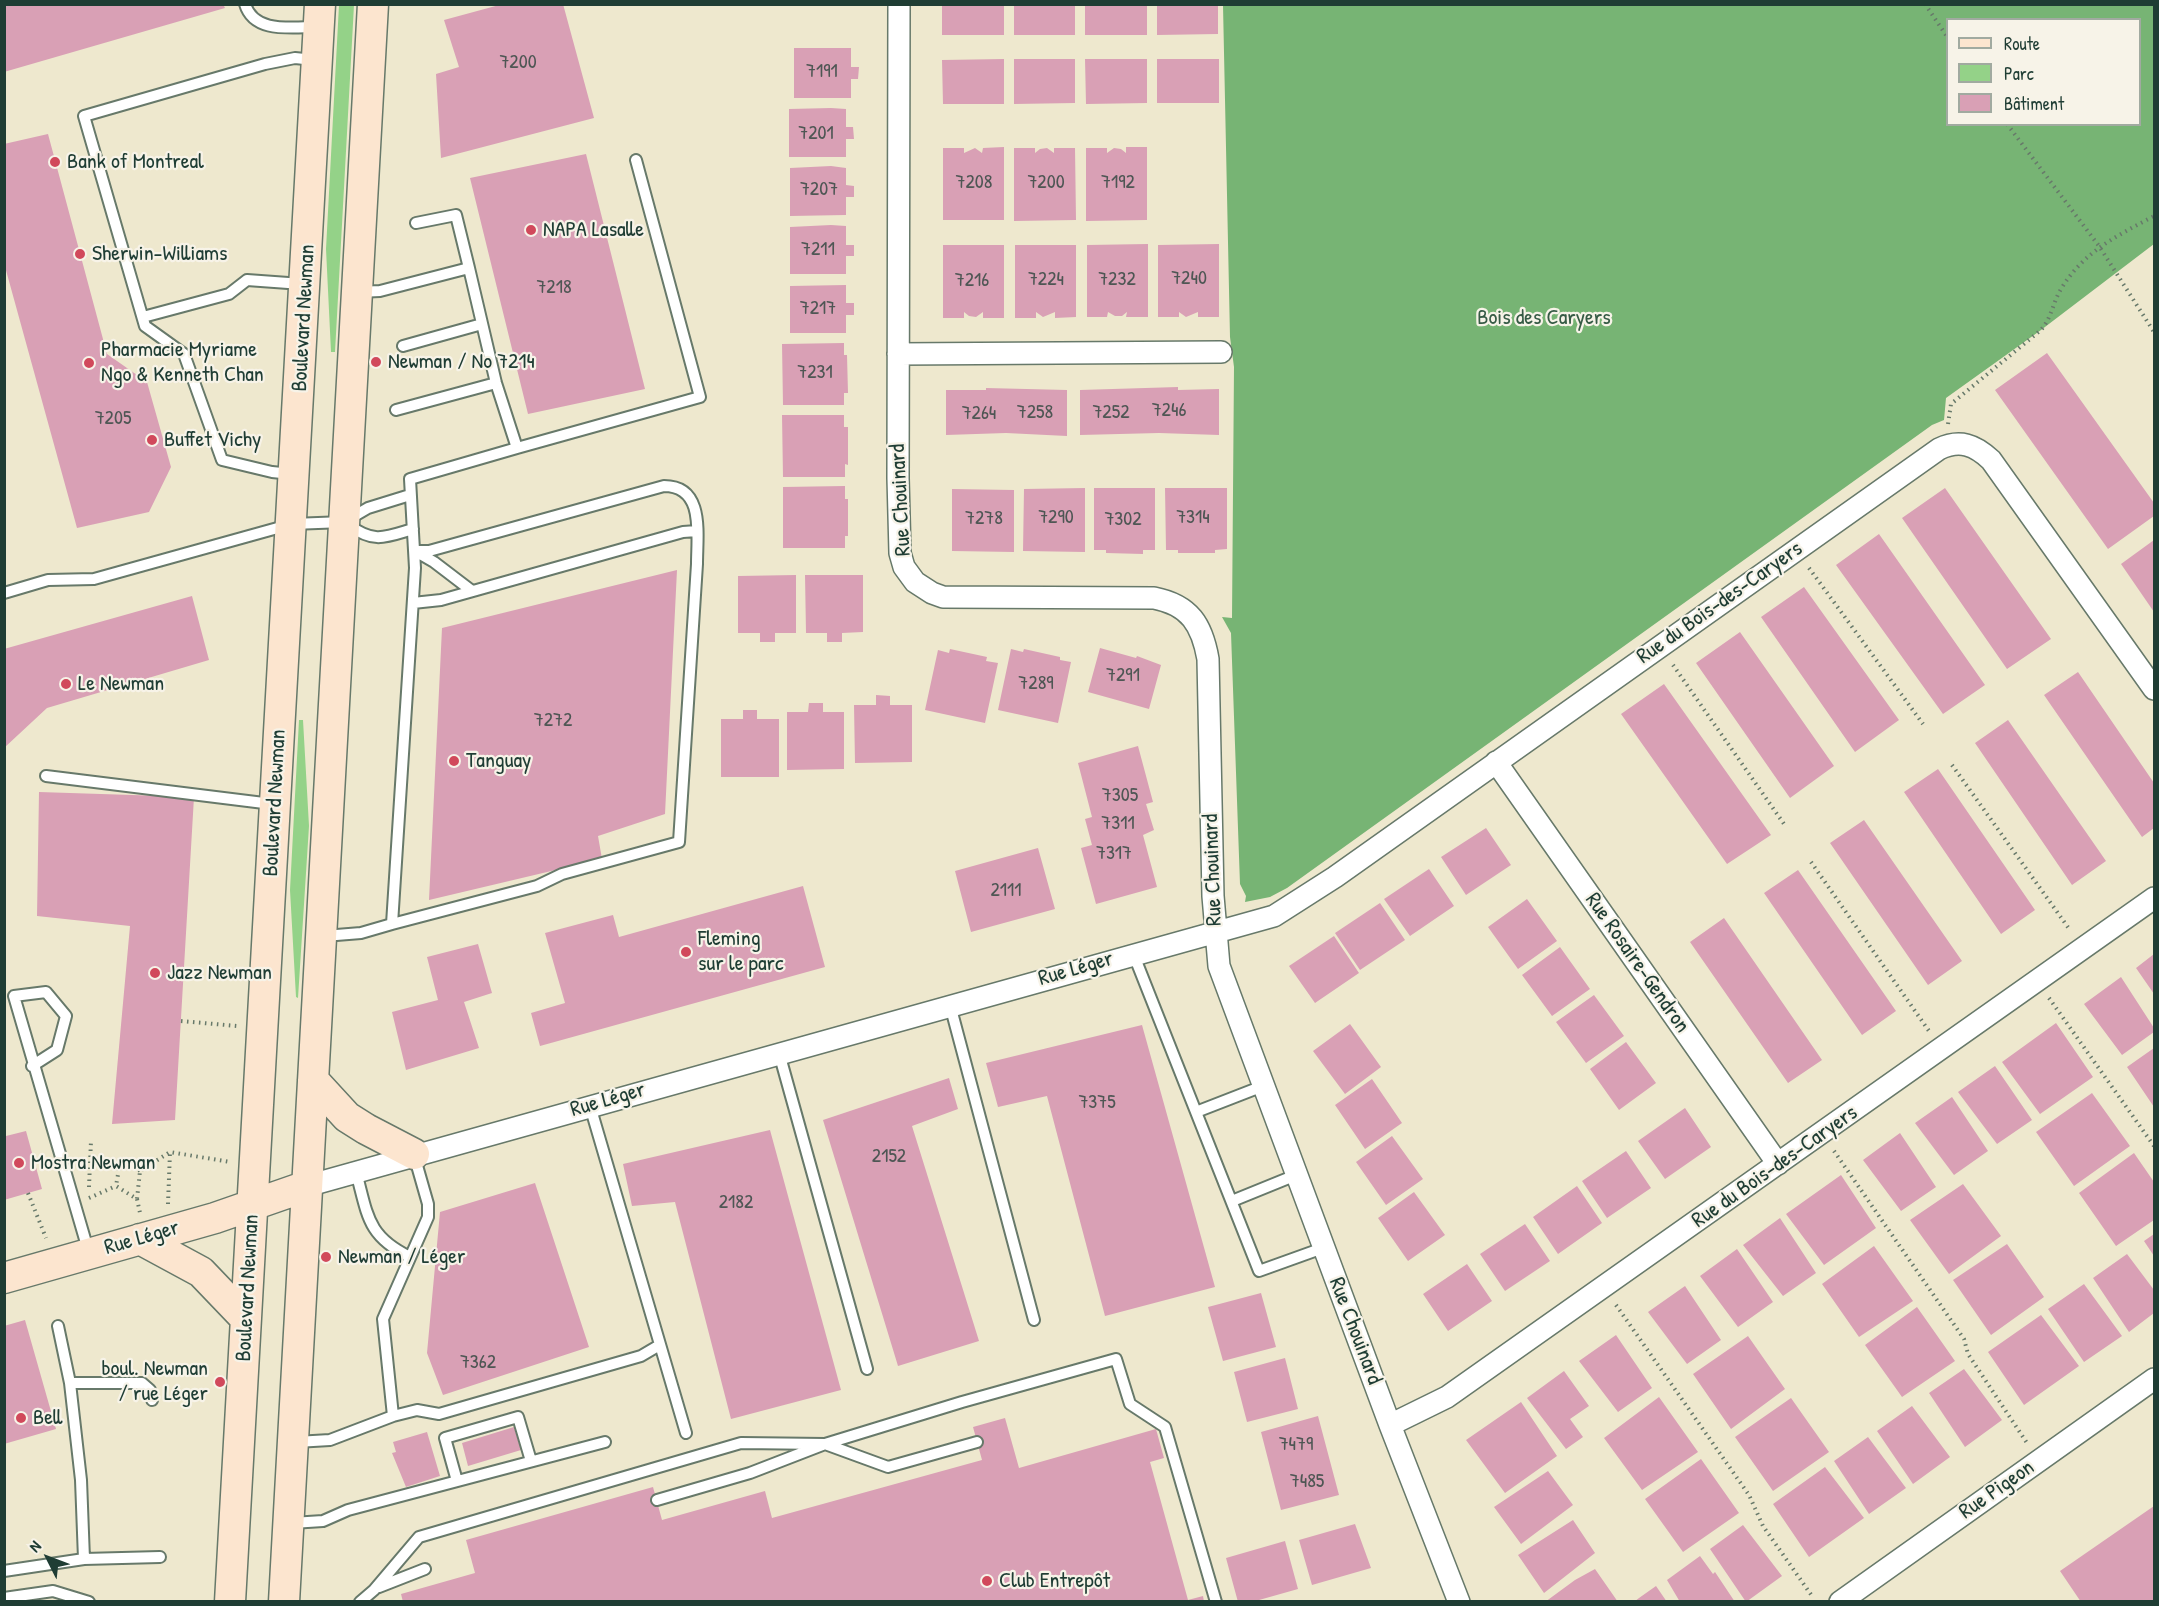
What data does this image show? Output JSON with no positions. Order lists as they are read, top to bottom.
{
  "streets": {
    "main road": ["Boulevard Newman", "Rue Léger"],
    "street": [
      "Rue Chouinard",
      "Rue du Bois-des-Caryers",
      "Rue Rosaire-Gendron",
      "Rue Pigeon"
    ]
  },
  "crossings": [
    ["Boulevard Newman", "Rue Léger"],
    ["Rue Chouinard", "Rue du Bois-des-Caryers"],
    ["Rue Chouinard", "Rue Léger"],
    ["Rue du Bois-des-Caryers", "Rue Rosaire-Gendron"],
    ["Rue du Bois-des-Caryers", "Rue Léger"]
  ],
  "parks": ["Bois des Caryers"],
  "places": [
    "Bank of Montreal",
    "NAPA Lasalle",
    "Sherwin-Williams",
    "Newman / No 7214",
    "Pharmacie Myriame Ngo & Kenneth Chan",
    "Buffet Vichy",
    "Le Newman",
    "Tanguay",
    "Fleming sur le parc",
    "Jazz Newman",
    "Mostra Newman",
    "Newman / Léger",
    "boul. Newman / rue Léger",
    "Bell",
    "Club Entrepôt"
  ],
  "house_numbers": [
    "7200",
    "7191",
    "7201",
    "7208",
    "7200",
    "7192",
    "7207",
    "7211",
    "7240",
    "7224",
    "7232",
    "7216",
    "7218",
    "7217",
    "7231",
    "7246",
    "7258",
    "7252",
    "7264",
    "7205",
    "7290",
    "7314",
    "7278",
    "7302",
    "7291",
    "7289",
    "7272",
    "7305",
    "7311",
    "7317",
    "2111",
    "7375",
    "2152",
    "2182",
    "7362",
    "7479",
    "7485"
  ],
  "legend": ["Route", "Parc", "Bâtiment"],
  "north": "top left"
}
